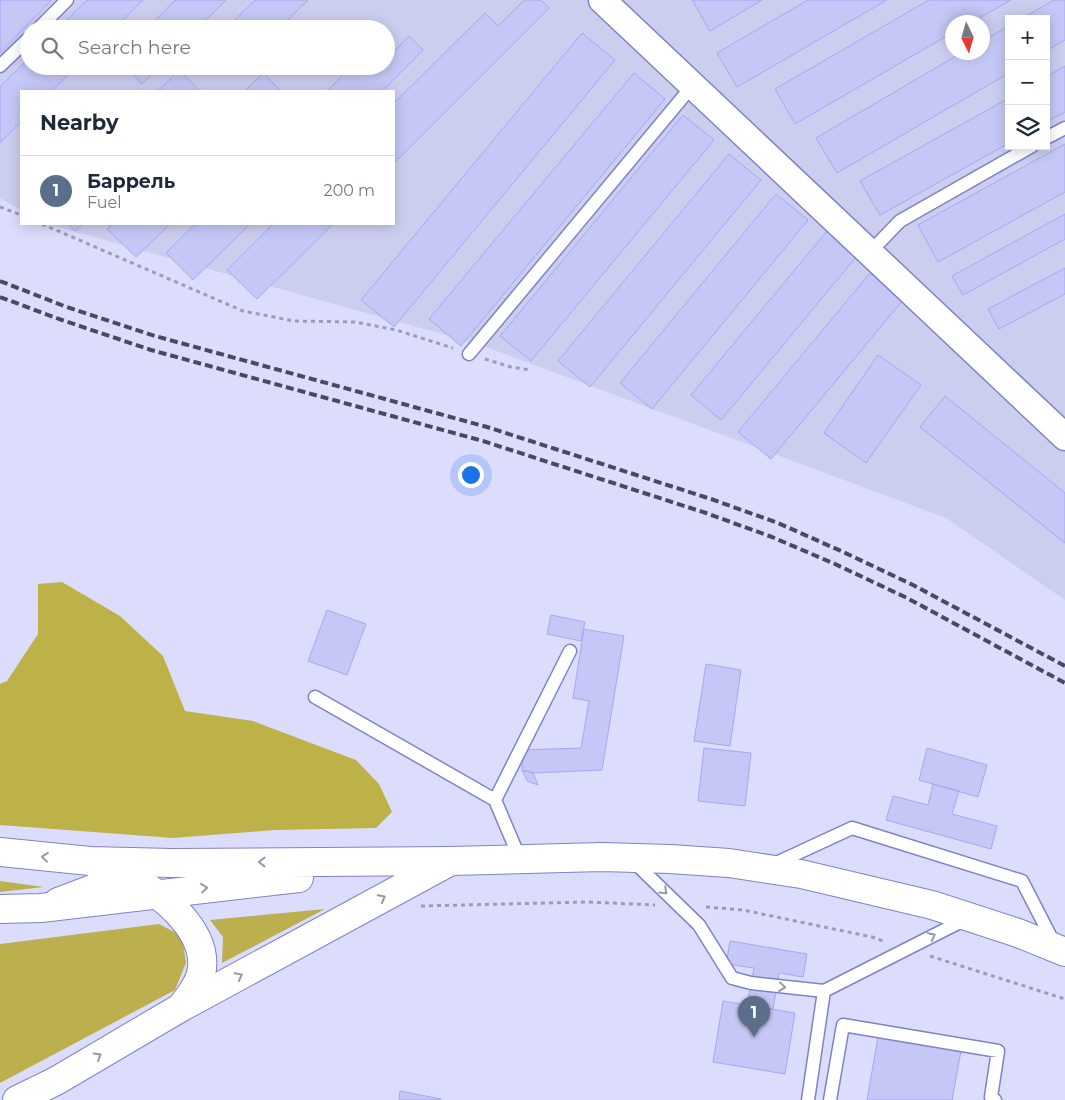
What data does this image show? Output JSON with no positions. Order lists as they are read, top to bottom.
{
  "north": "bottom",
  "page": {
    "map_buttons": ["+", "−"],
    "search": "Search here",
    "heading": "Nearby",
    "list": [
      {
        "mark": "1",
        "name": "Баррель",
        "note": "Fuel",
        "value": "200 m"
      }
    ],
    "pins": "1"
  }
}
